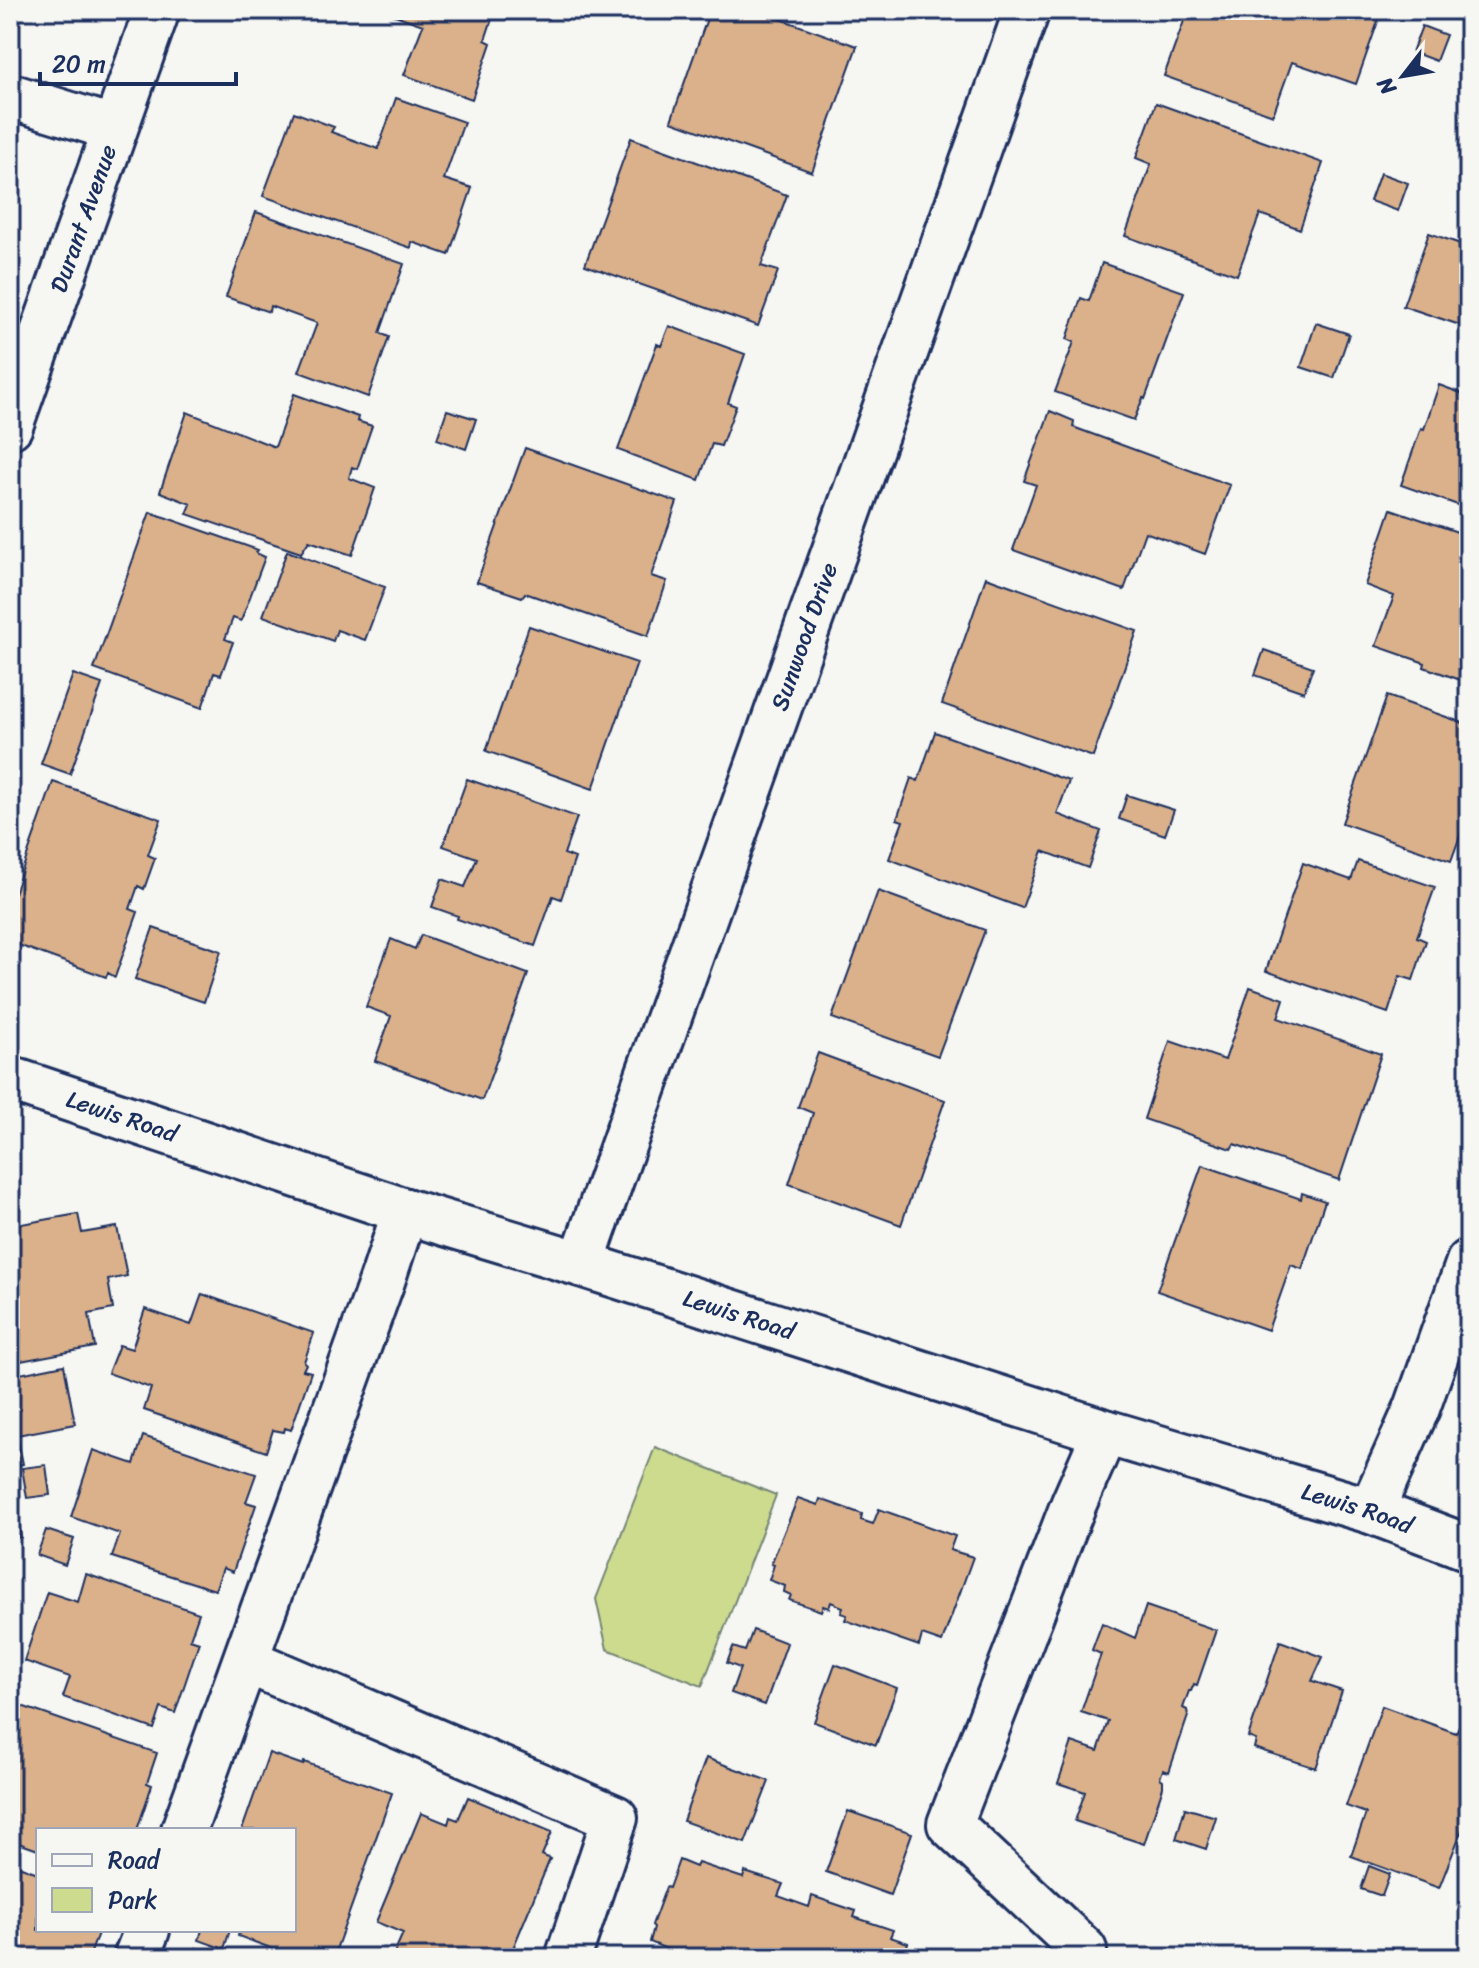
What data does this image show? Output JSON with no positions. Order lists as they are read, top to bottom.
{
  "streets": {
    "street": ["Durant Avenue", "Sunwood Drive", "Lewis Road"]
  },
  "crossings": [
    ["Sunwood Drive", "Lewis Road"]
  ],
  "legend": ["Road", "Park"],
  "scale_bar": "20 m",
  "north": "bottom left"
}
